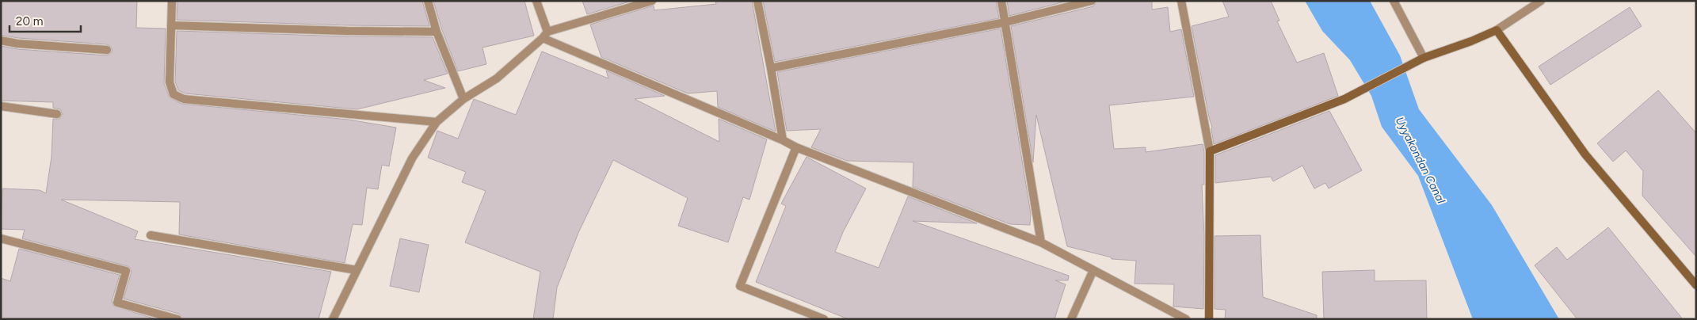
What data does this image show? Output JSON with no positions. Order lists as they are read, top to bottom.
{
  "water": ["Uyyakondan Canal"],
  "scale_bar": "20 m"
}
